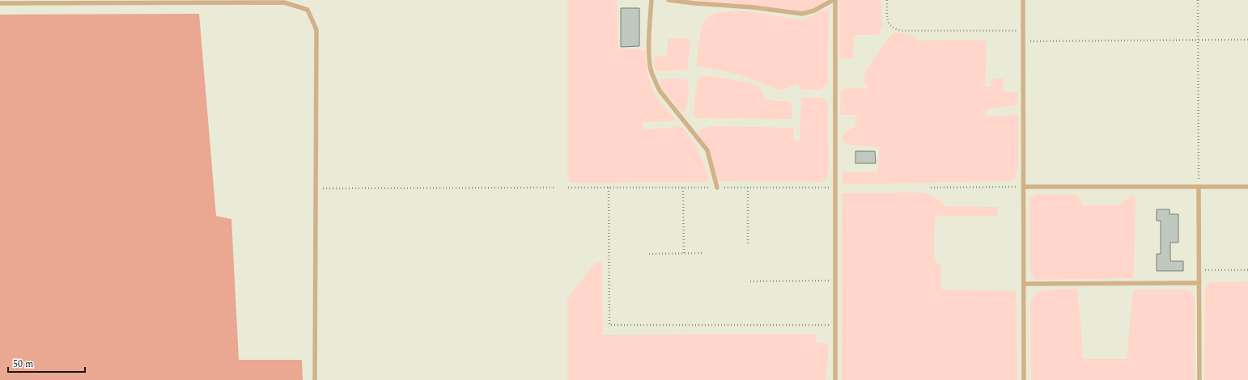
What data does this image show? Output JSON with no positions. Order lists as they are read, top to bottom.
{
  "scale_bar": "50 m"
}
